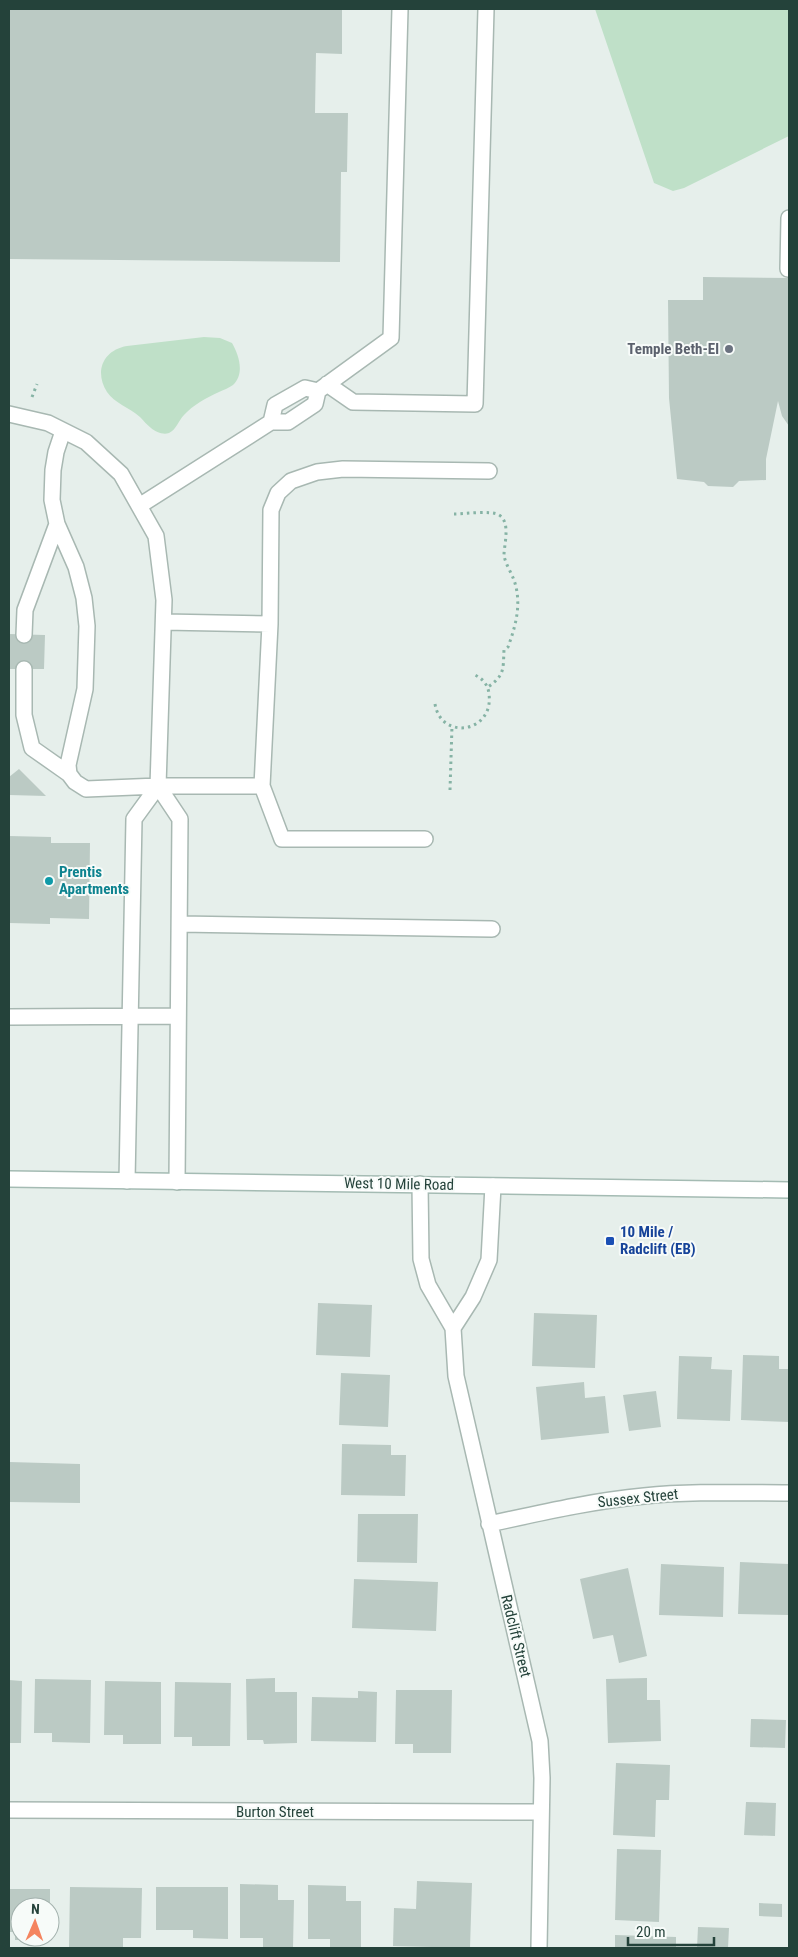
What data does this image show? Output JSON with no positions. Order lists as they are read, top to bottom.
{
  "streets": {
    "street": [
      "West 10 Mile Road",
      "Sussex Street",
      "Radclift Street",
      "Burton Street"
    ]
  },
  "crossings": [
    ["Sussex Street", "Radclift Street"],
    ["Radclift Street", "Burton Street"]
  ],
  "places": {
    "other": ["Temple Beth-El", "Prentis Apartments"],
    "transit": ["10 Mile / Radclift (EB)"]
  },
  "scale_bar": "20 m",
  "north": "top"
}
